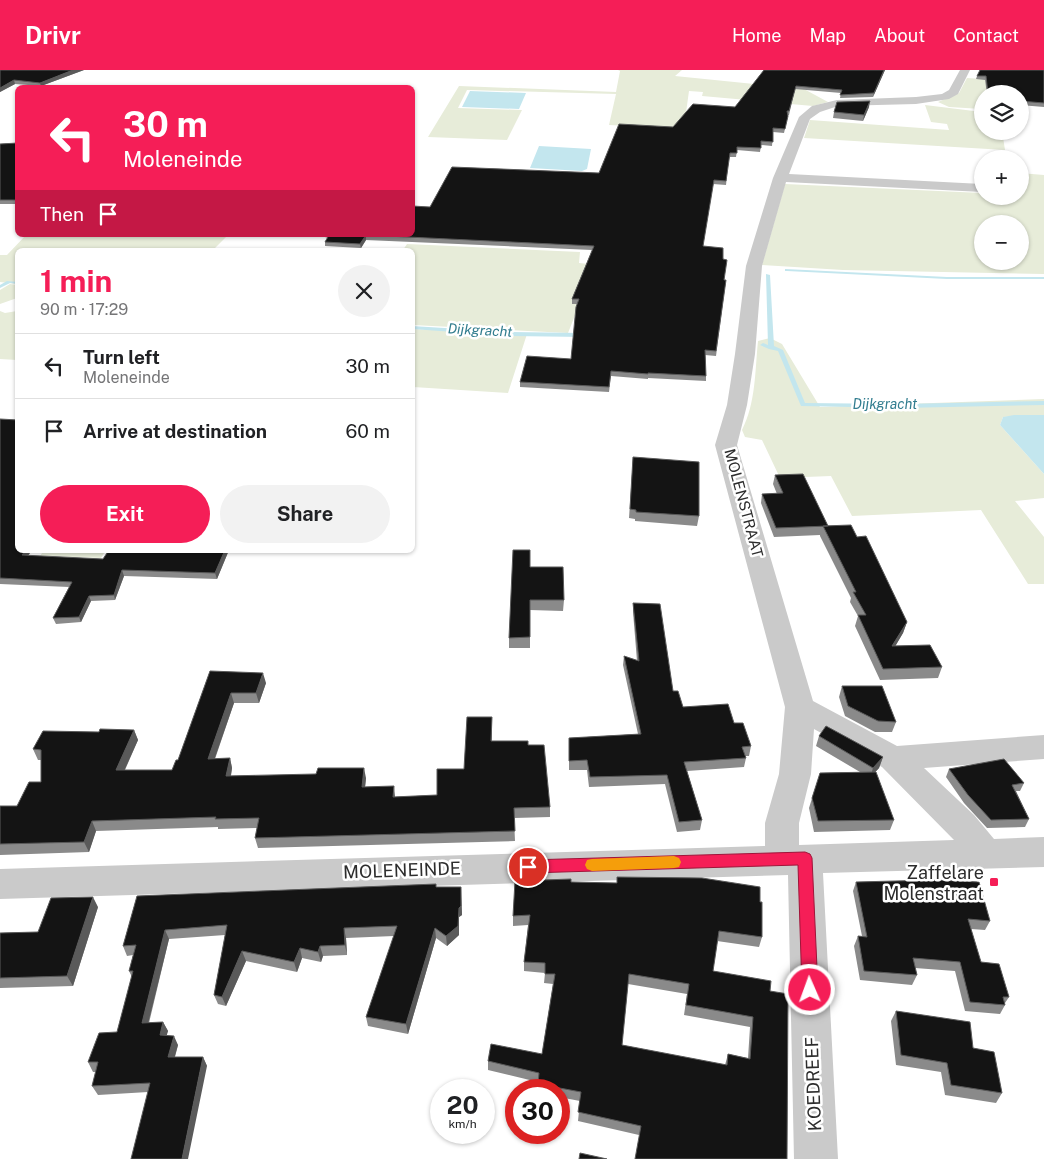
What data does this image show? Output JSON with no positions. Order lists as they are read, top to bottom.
{
  "streets": {
    "street": ["MOLENSTRAAT", "MOLENEINDE", "KOEDREEF"]
  },
  "crossings": [
    ["MOLENSTRAAT", "MOLENEINDE"],
    ["MOLENSTRAAT", "KOEDREEF"],
    ["MOLENEINDE", "KOEDREEF"]
  ],
  "water": ["Dijkgracht"],
  "places": {
    "transit": ["Zaffelare Molenstraat"]
  },
  "page": {
    "header": "Drivr",
    "nav": [
      "Home",
      "Map",
      "About",
      "Contact"
    ],
    "map_buttons": ["+", "−"],
    "turn": ["30 m", "Moleneinde"],
    "then": "Then",
    "heading": ["1 min", "90 m · 17:29"],
    "list": [
      {
        "name": "Turn left",
        "note": "Moleneinde",
        "value": "30 m"
      },
      {
        "name": "Arrive at destination",
        "value": "60 m"
      }
    ],
    "buttons": ["Exit", "Share"],
    "speed": "20 km/h",
    "limit": "30"
  }
}
